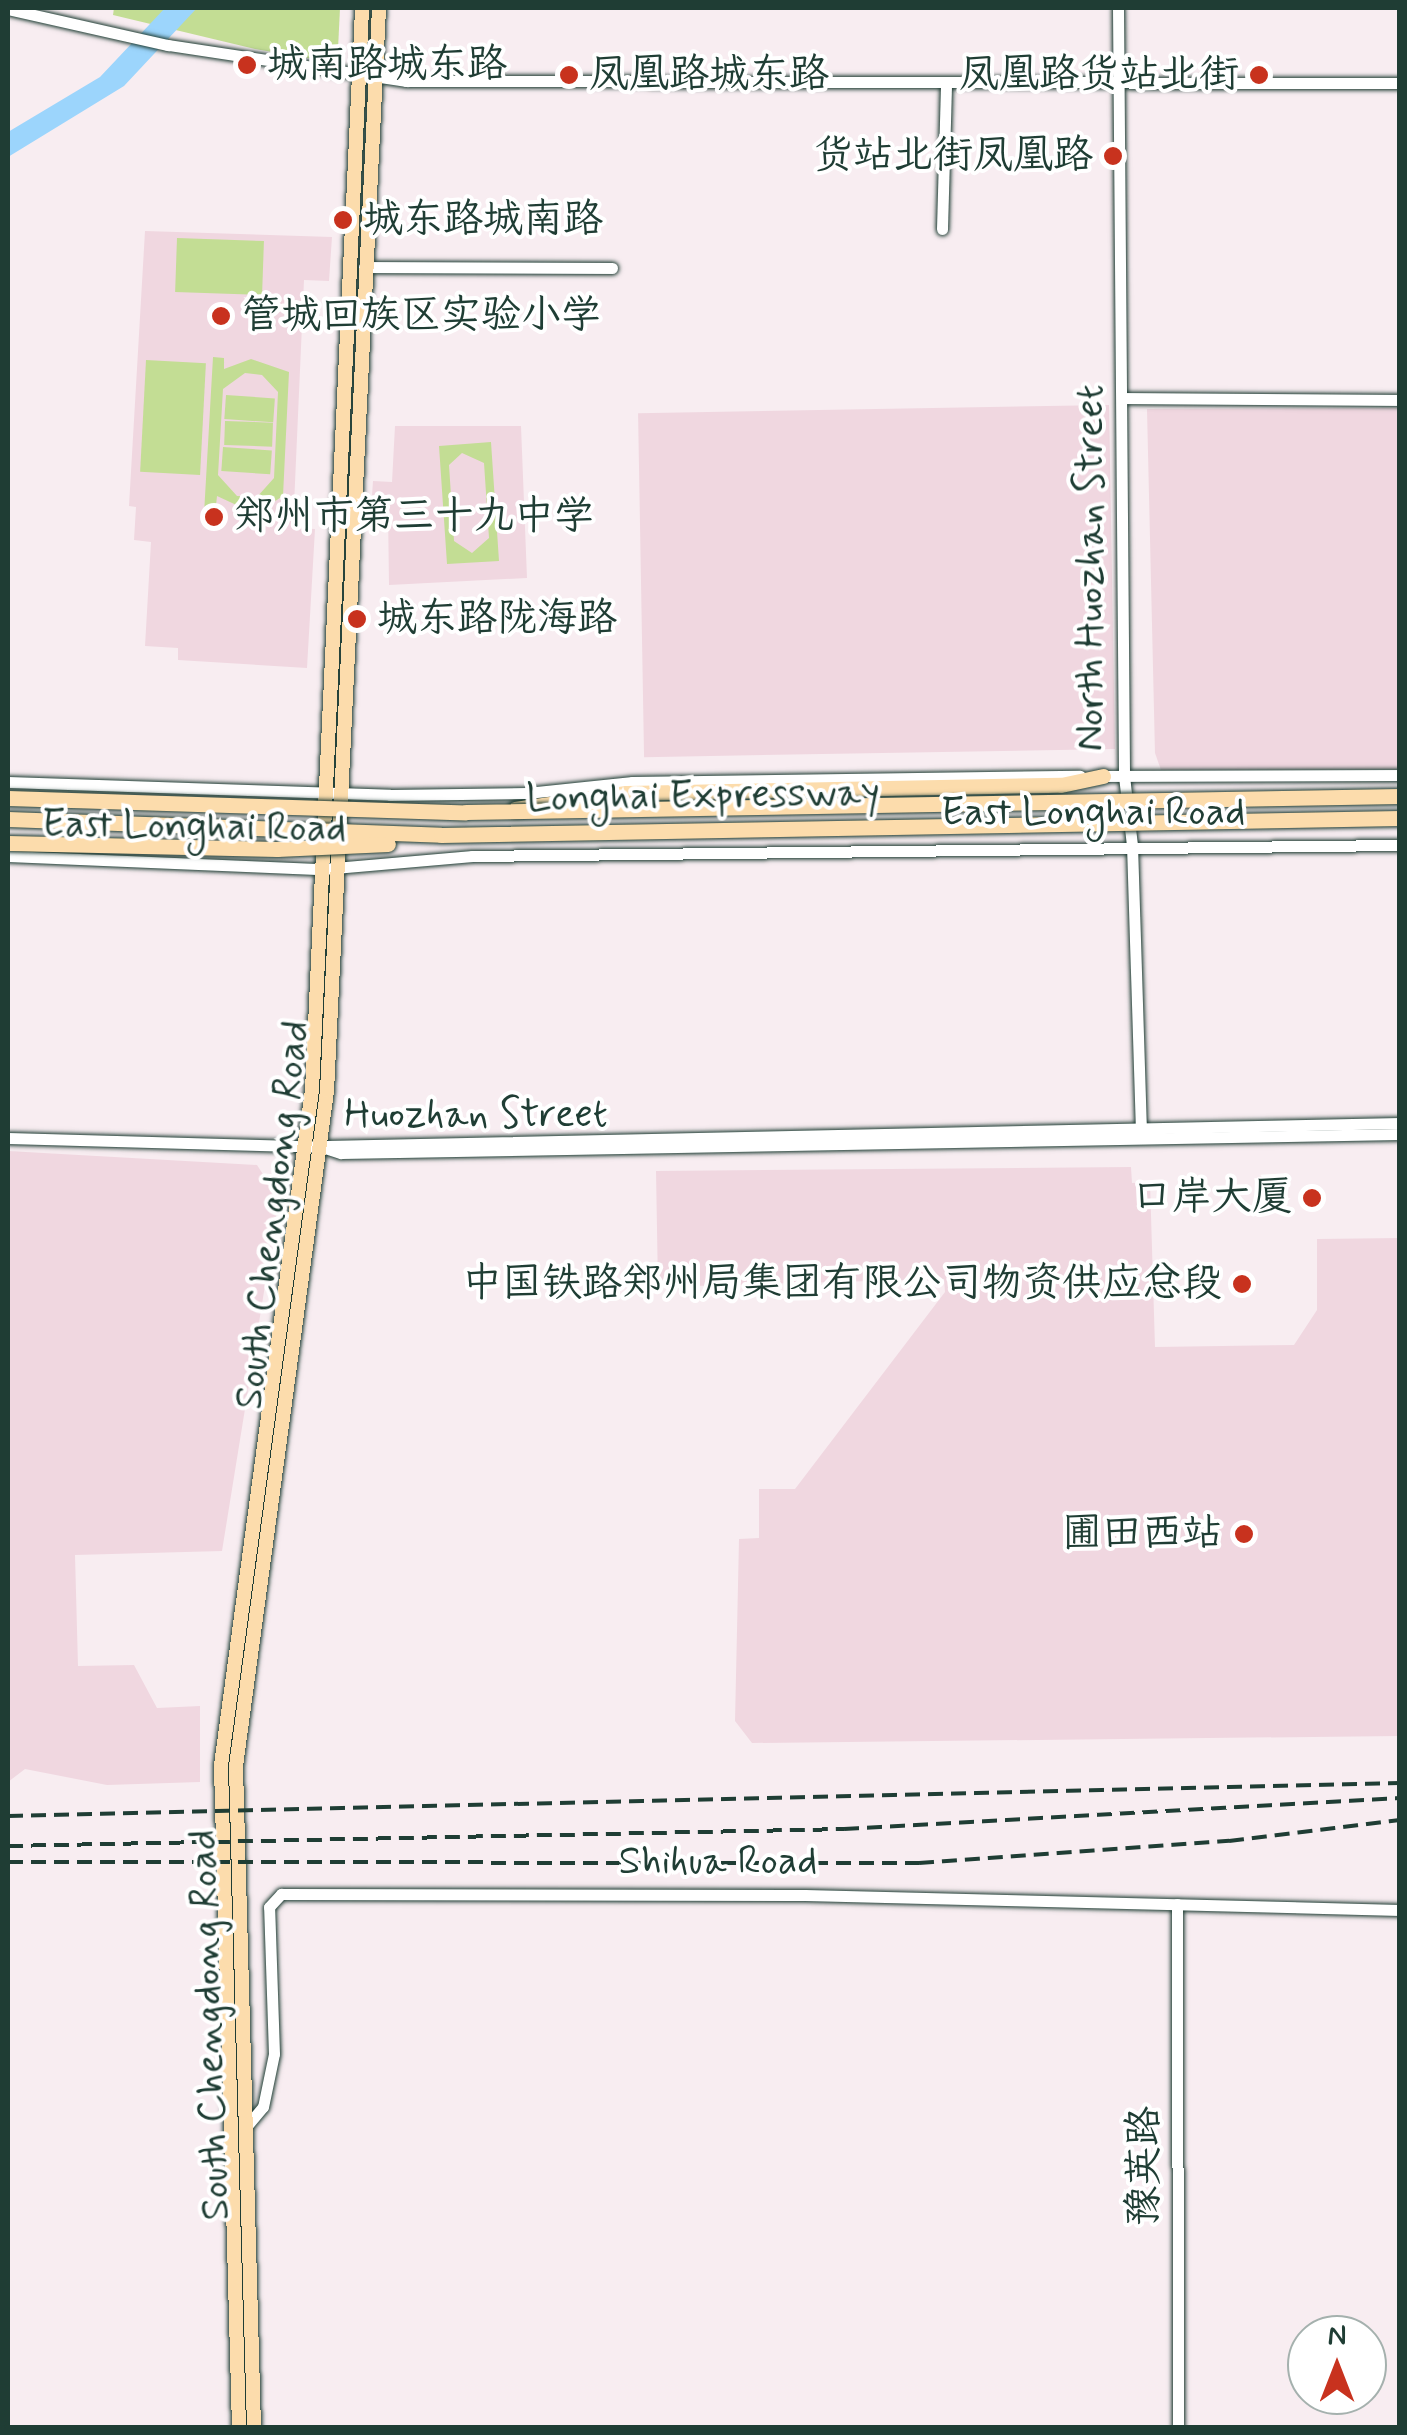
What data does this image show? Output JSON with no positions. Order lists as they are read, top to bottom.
{
  "streets": {
    "highway": ["Longhai Expressway"],
    "main road": ["South Chengdong Road"],
    "street": [
      "North Huozhan Street",
      "East Longhai Road",
      "Huozhan Street",
      "Shihua Road",
      "豫英路"
    ]
  },
  "crossings": [
    ["North Huozhan Street", "East Longhai Road"],
    ["North Huozhan Street", "Huozhan Street"],
    ["East Longhai Road", "South Chengdong Road"],
    ["Huozhan Street", "South Chengdong Road"],
    ["South Chengdong Road", "Shihua Road"],
    ["Shihua Road", "豫英路"]
  ],
  "places": [
    "城南路城东路",
    "凤凰路城东路",
    "凤凰路货站北街",
    "货站北街凤凰路",
    "城东路城南路",
    "管城回族区实验小学",
    "郑州市第三十九中学",
    "城东路陇海路",
    "口岸大厦",
    "中国铁路郑州局集团有限公司物资供应总段",
    "圃田西站"
  ],
  "north": "top"
}
